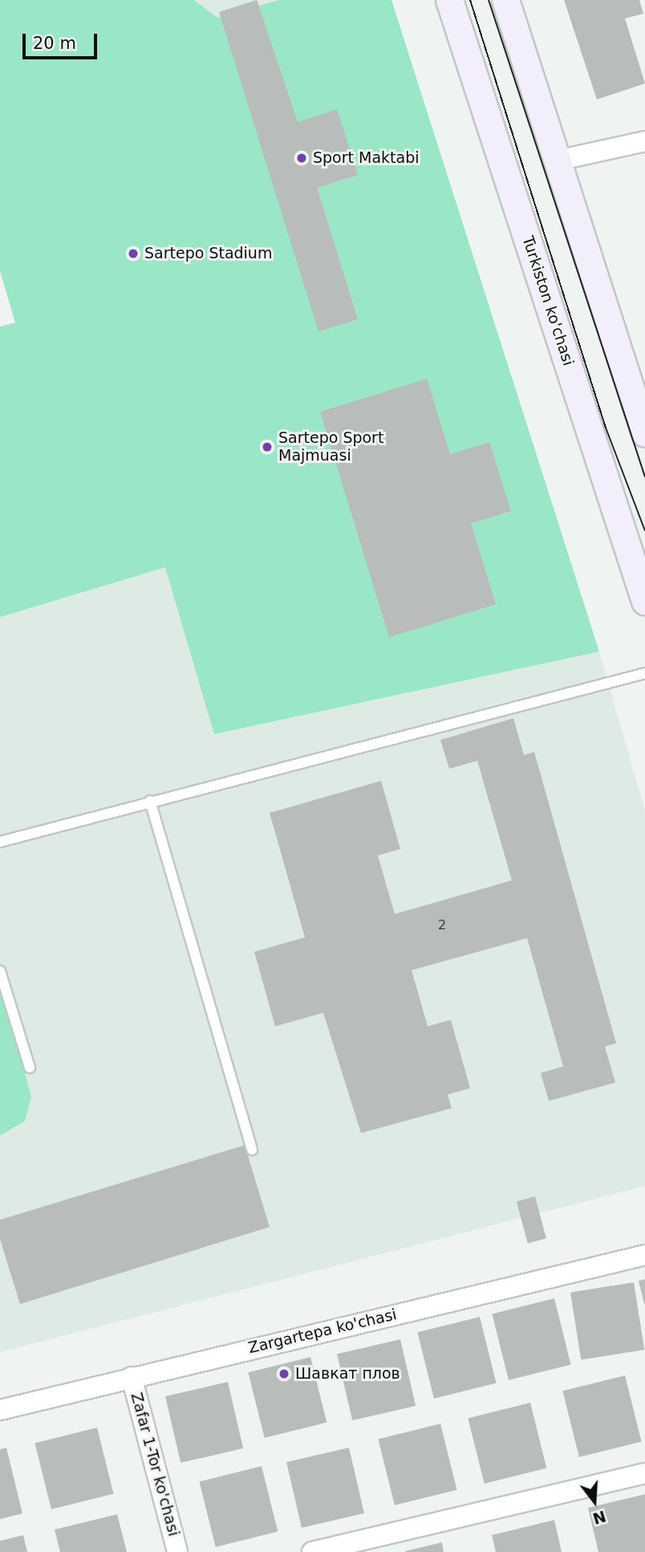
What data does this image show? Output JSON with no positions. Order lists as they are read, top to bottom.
{
  "streets": {
    "main road": ["Turkiston ko'chasi"],
    "street": ["Zargartepa ko'chasi", "Zafar 1-Tor ko'chasi"]
  },
  "crossings": [
    ["Zargartepa ko'chasi", "Zafar 1-Tor ko'chasi"]
  ],
  "places": [
    "Sport Maktabi",
    "Sartepo Stadium",
    "Sartepo Sport Majmuasi",
    "Шавкат плов"
  ],
  "house_numbers": ["2"],
  "scale_bar": "20 m",
  "north": "bottom"
}
